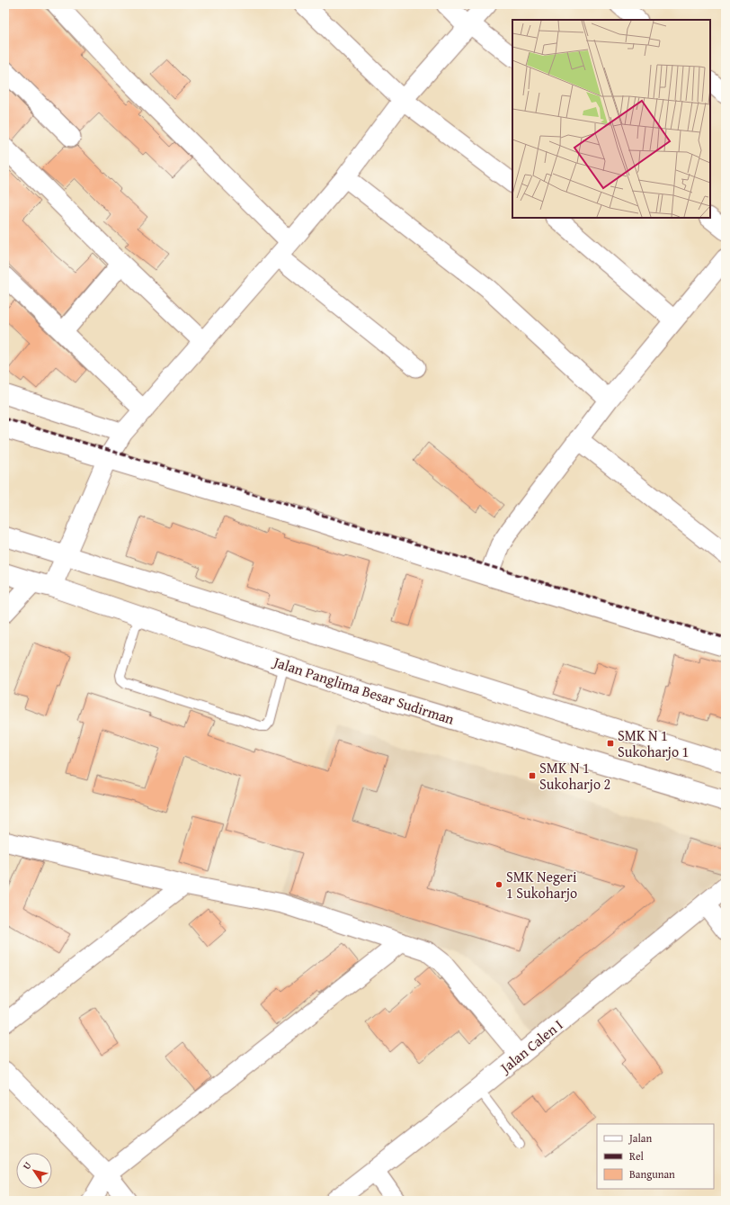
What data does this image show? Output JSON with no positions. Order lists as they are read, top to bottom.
{
  "streets": {
    "main road": ["Jalan Panglima Besar Sudirman", "Jalan Calen I"]
  },
  "places": {
    "transit": ["SMK N 1 Sukoharjo 1", "SMK N 1 Sukoharjo 2"],
    "other": ["SMK Negeri 1 Sukoharjo"]
  },
  "legend": ["Jalan", "Rel", "Bangunan"],
  "north": "top left"
}
